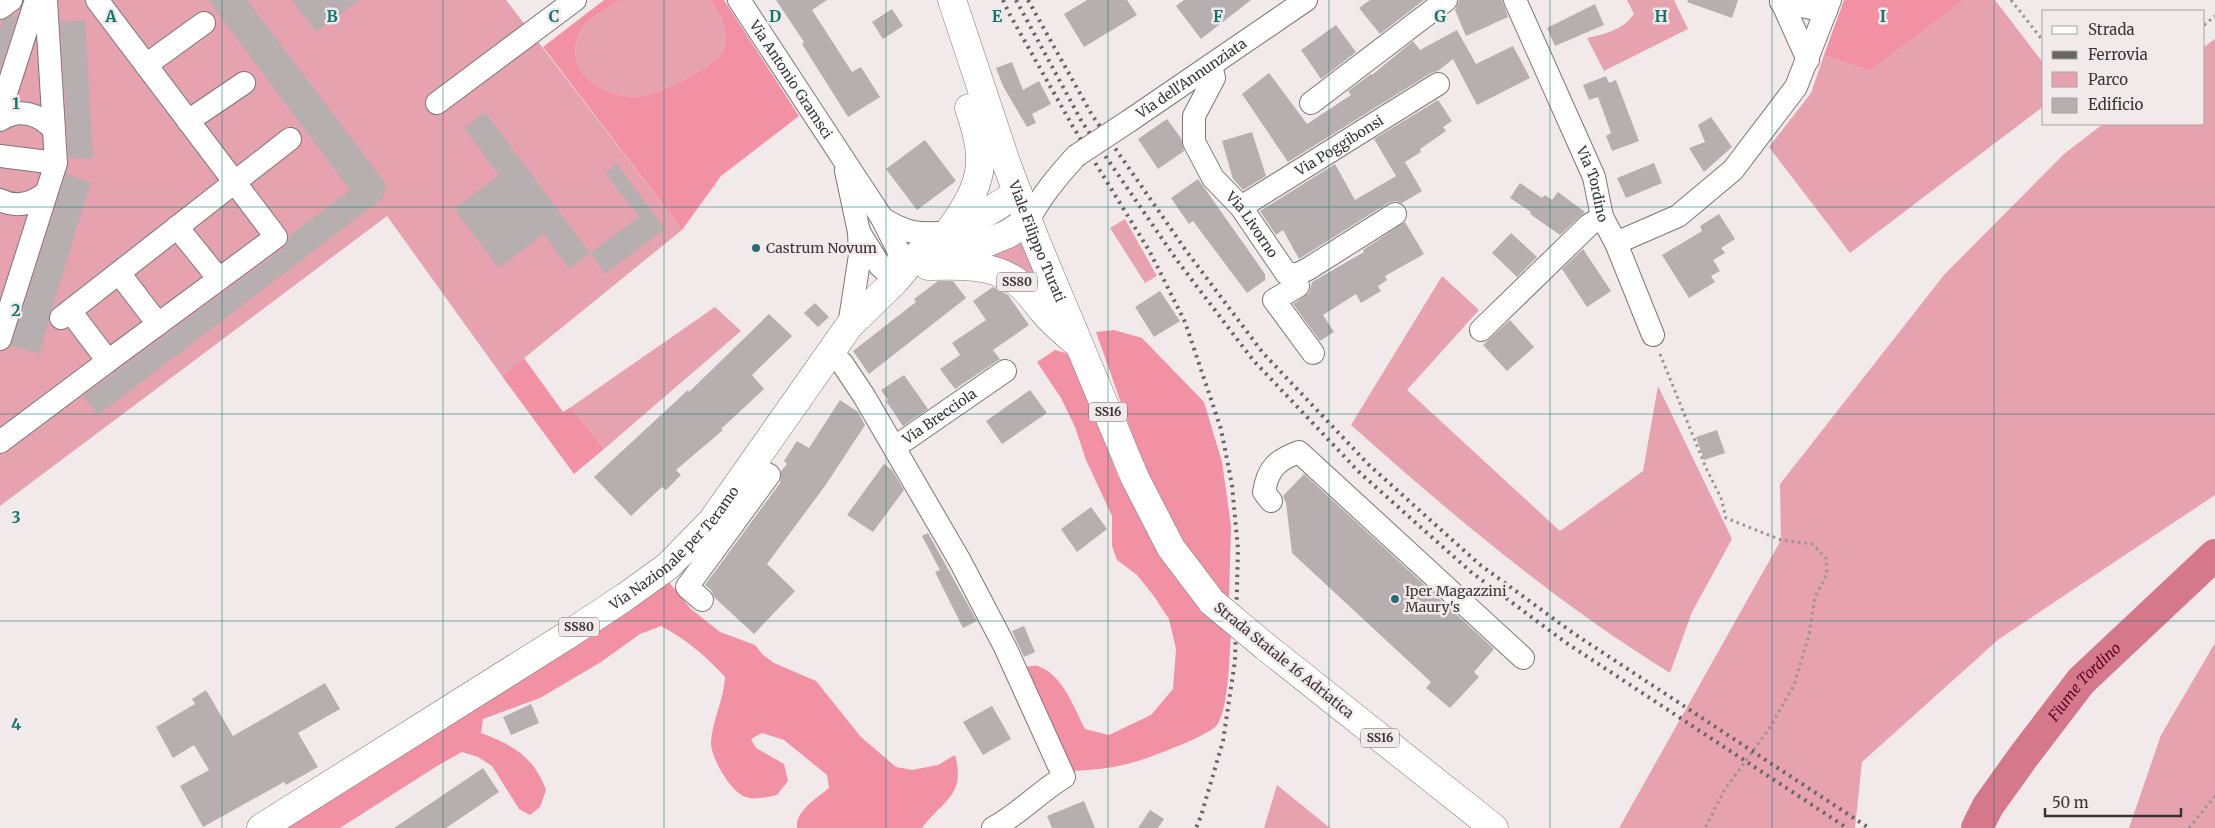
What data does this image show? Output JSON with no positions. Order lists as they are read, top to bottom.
{
  "streets": {
    "main road": [
      "Viale Filippo Turati",
      "SS80",
      "SS16",
      "Via Nazionale per Teramo",
      "Strada Statale 16 Adriatica"
    ],
    "street": [
      "Via Antonio Gramsci",
      "Via dell'Annunziata",
      "Via Poggibonsi",
      "Via Tordino",
      "Via Livorno",
      "Via Brecciola"
    ]
  },
  "crossings": [
    ["Via Antonio Gramsci", "Via Nazionale per Teramo"],
    ["Via dell'Annunziata", "Via Livorno"],
    ["Via dell'Annunziata", "Viale Filippo Turati"],
    ["Via dell'Annunziata", "Via Nazionale per Teramo"],
    ["Via Poggibonsi", "Via Livorno"],
    ["Viale Filippo Turati", "Via Nazionale per Teramo"],
    ["Viale Filippo Turati", "Strada Statale 16 Adriatica"],
    ["Via Brecciola", "Via Nazionale per Teramo"]
  ],
  "water": ["Fiume Tordino"],
  "places": ["Castrum Novum", "Iper Magazzini Maury's"],
  "legend": [
    "Strada",
    "Ferrovia",
    "Parco",
    "Edificio"
  ],
  "scale_bar": "50 m",
  "grid": {
    "columns": [
      "A",
      "B",
      "C",
      "D",
      "E",
      "F",
      "G",
      "H",
      "I"
    ],
    "rows": [
      "1",
      "2",
      "3",
      "4"
    ]
  }
}
